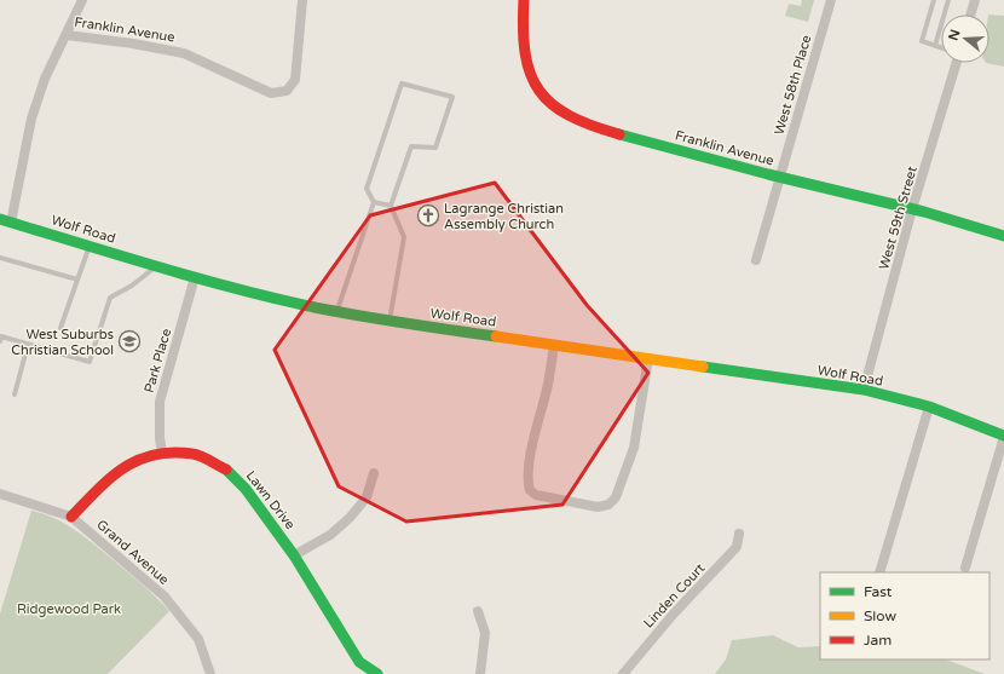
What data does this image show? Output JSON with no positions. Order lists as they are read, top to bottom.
{
  "streets": {
    "main road": ["Franklin Avenue", "Wolf Road", "Lawn Drive"],
    "street": [
      "West 58th Place",
      "West 59th Street",
      "Park Place",
      "Grand Avenue",
      "Linden Court"
    ]
  },
  "crossings": [
    ["Franklin Avenue", "West 58th Place"],
    ["Franklin Avenue", "West 59th Street"],
    ["West 59th Street", "Wolf Road"],
    ["Wolf Road", "Park Place"],
    ["Park Place", "Lawn Drive"],
    ["Lawn Drive", "Grand Avenue"]
  ],
  "parks": ["Ridgewood Park"],
  "places": {
    "church": ["Lagrange Christian Assembly Church"],
    "school or university": ["West Suburbs Christian School"]
  },
  "legend": ["Fast", "Slow", "Jam"],
  "north": "left"
}
